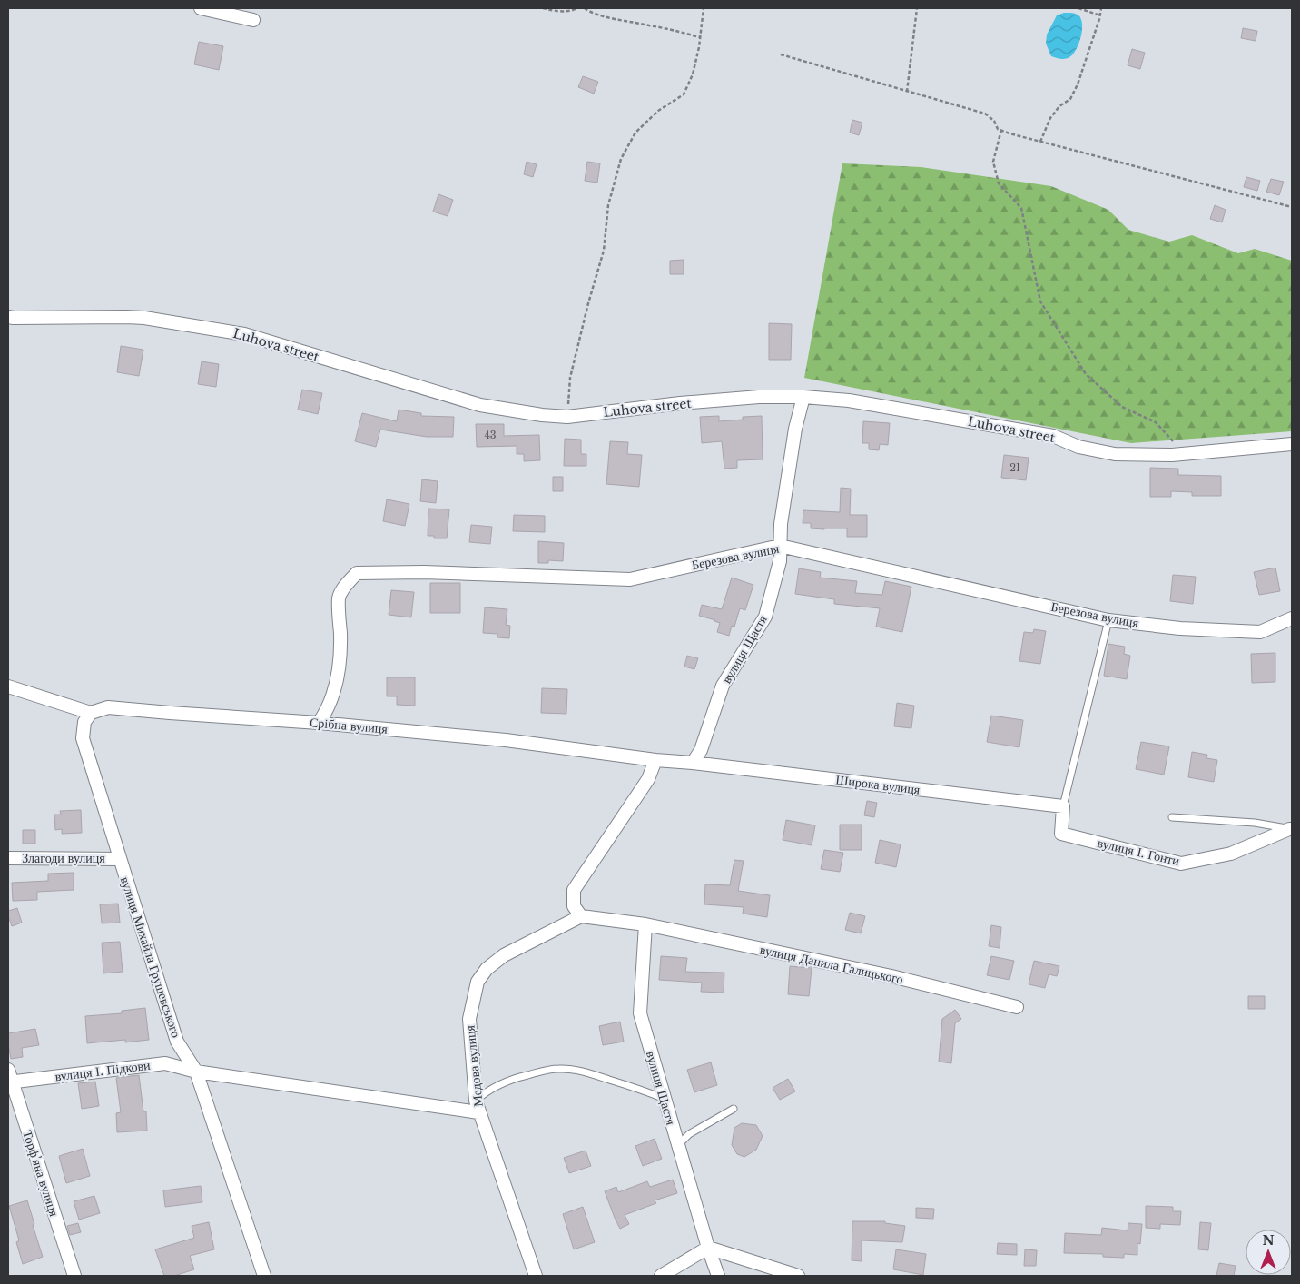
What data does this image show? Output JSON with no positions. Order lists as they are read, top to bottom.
{
  "streets": {
    "street": [
      "Luhova street",
      "Березова вулиця",
      "вулиця Щастя",
      "Срібна вулиця",
      "Широка вулиця",
      "вулиця І. Гонти",
      "Злагоди вулиця",
      "вулиця Михайла Грушевського",
      "вулиця Данила Галицького",
      "Медова вулиця",
      "вулиця І. Підкови",
      "Торф'яна вулиця"
    ]
  },
  "crossings": [
    ["Luhova street", "вулиця Щастя"],
    ["Березова вулиця", "вулиця Щастя"],
    ["Березова вулиця", "Срібна вулиця"],
    ["вулиця Щастя", "Срібна вулиця"],
    ["вулиця Щастя", "Широка вулиця"],
    ["вулиця Щастя", "вулиця Данила Галицького"],
    ["Срібна вулиця", "Широка вулиця"],
    ["Срібна вулиця", "вулиця Михайла Грушевського"],
    ["Широка вулиця", "вулиця І. Гонти"],
    ["Злагоди вулиця", "вулиця Михайла Грушевського"],
    ["вулиця Михайла Грушевського", "вулиця І. Підкови"],
    ["Медова вулиця", "вулиця І. Підкови"],
    ["вулиця І. Підкови", "Торф'яна вулиця"]
  ],
  "house_numbers": ["43", "21"],
  "north": "top"
}
